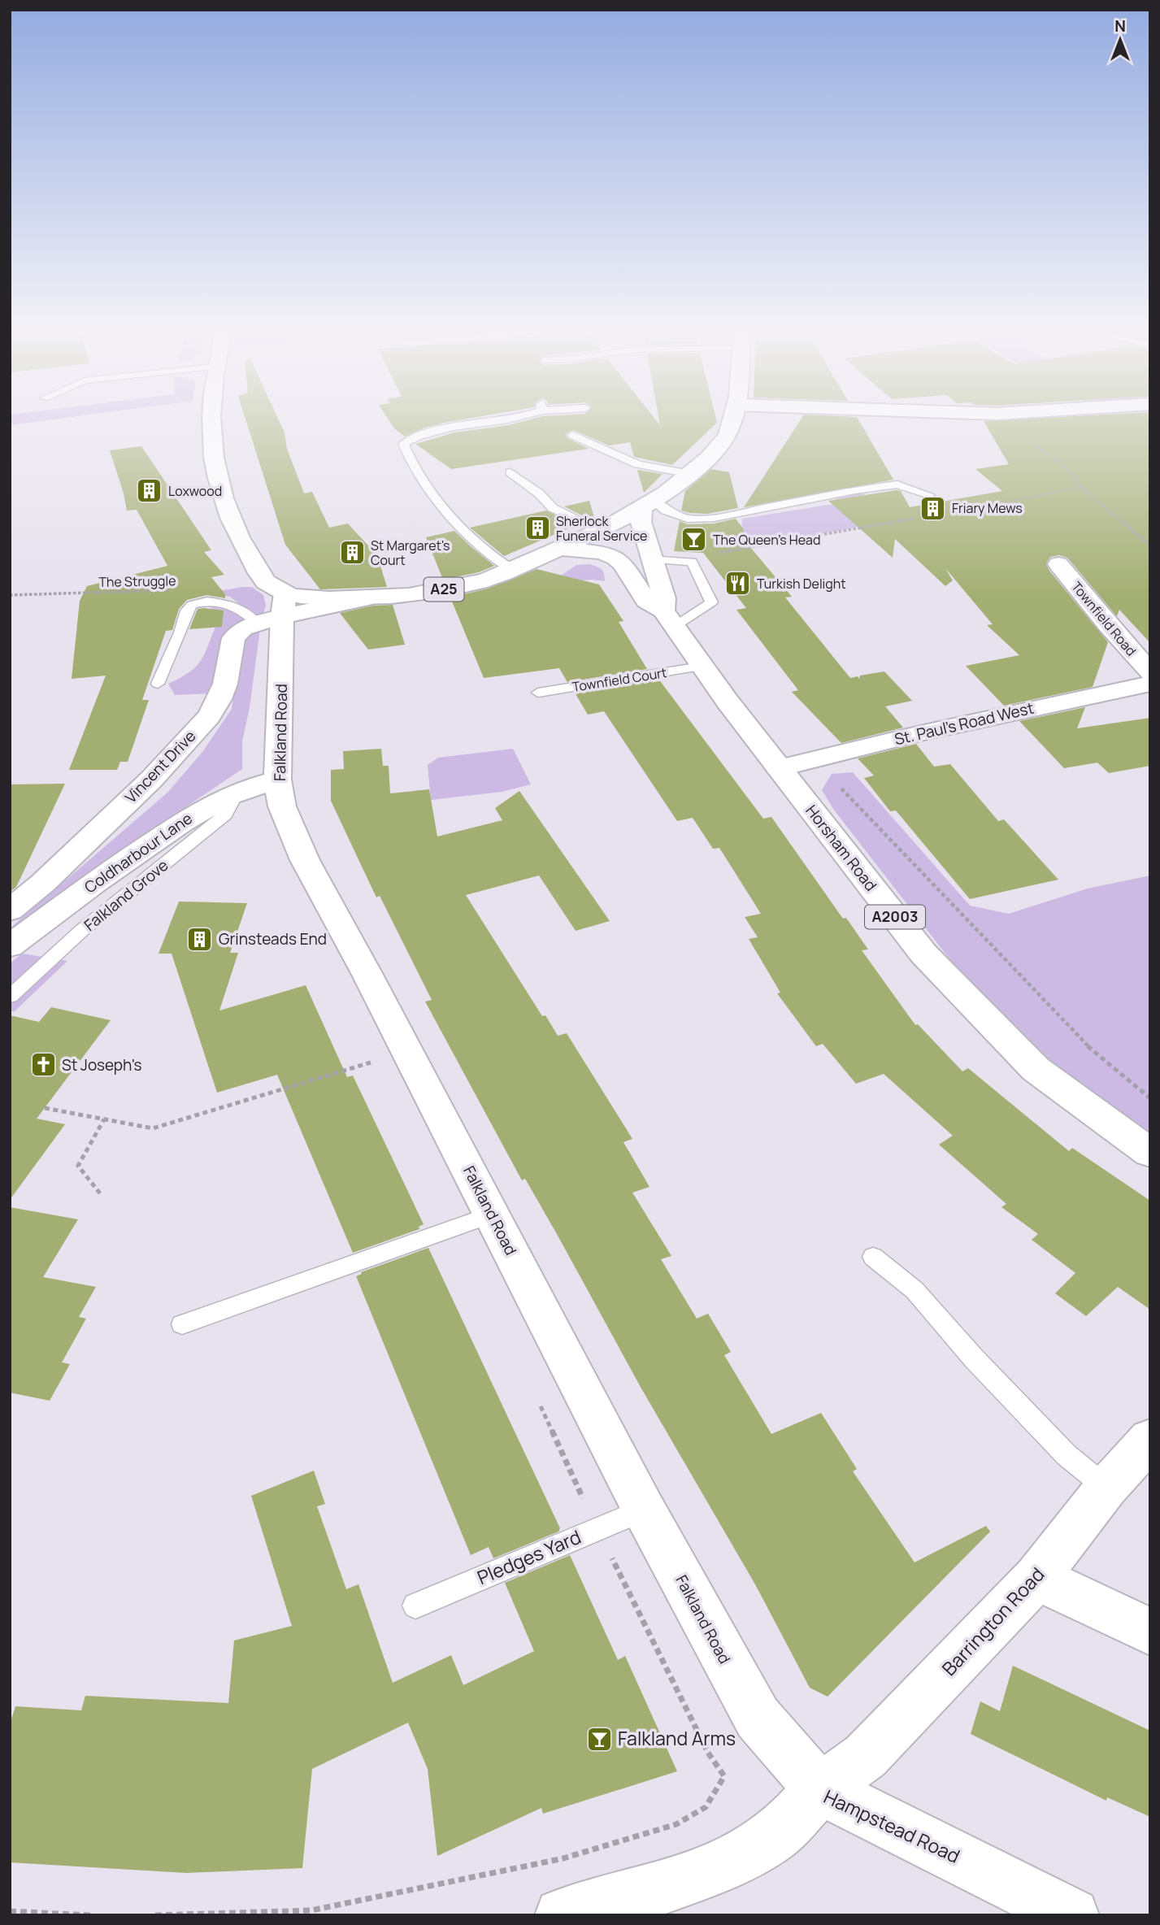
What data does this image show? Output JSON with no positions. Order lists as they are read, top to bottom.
{
  "streets": {
    "street": [
      "A25",
      "Townfield Road",
      "St. Paul's Road West",
      "Falkland Road",
      "Vincent Drive",
      "Horsham Road",
      "Coldharbour Lane",
      "A2003",
      "Barrington Road",
      "Hampstead Road"
    ],
    "lane": ["Townfield Court", "Falkland Grove", "Pledges Yard"],
    "path": ["The Struggle"]
  },
  "crossings": [
    ["A25", "Vincent Drive"],
    ["A25", "Horsham Road"],
    ["A25", "A2003"],
    ["Townfield Court", "Horsham Road"],
    ["St. Paul's Road West", "Horsham Road"],
    ["Falkland Road", "Vincent Drive"],
    ["Falkland Road", "Coldharbour Lane"],
    ["Falkland Road", "Pledges Yard"],
    ["Falkland Road", "Barrington Road"],
    ["Falkland Road", "Hampstead Road"],
    ["Horsham Road", "A2003"],
    ["Coldharbour Lane", "Falkland Grove"],
    ["Barrington Road", "Hampstead Road"]
  ],
  "places": {
    "building": [
      "Loxwood",
      "Friary Mews",
      "Sherlock Funeral Service",
      "St Margaret's Court",
      "Grinsteads End"
    ],
    "bar": ["The Queen's Head", "Falkland Arms"],
    "restaurant": ["Turkish Delight"],
    "church": ["St Joseph's"]
  },
  "north": "top"
}
